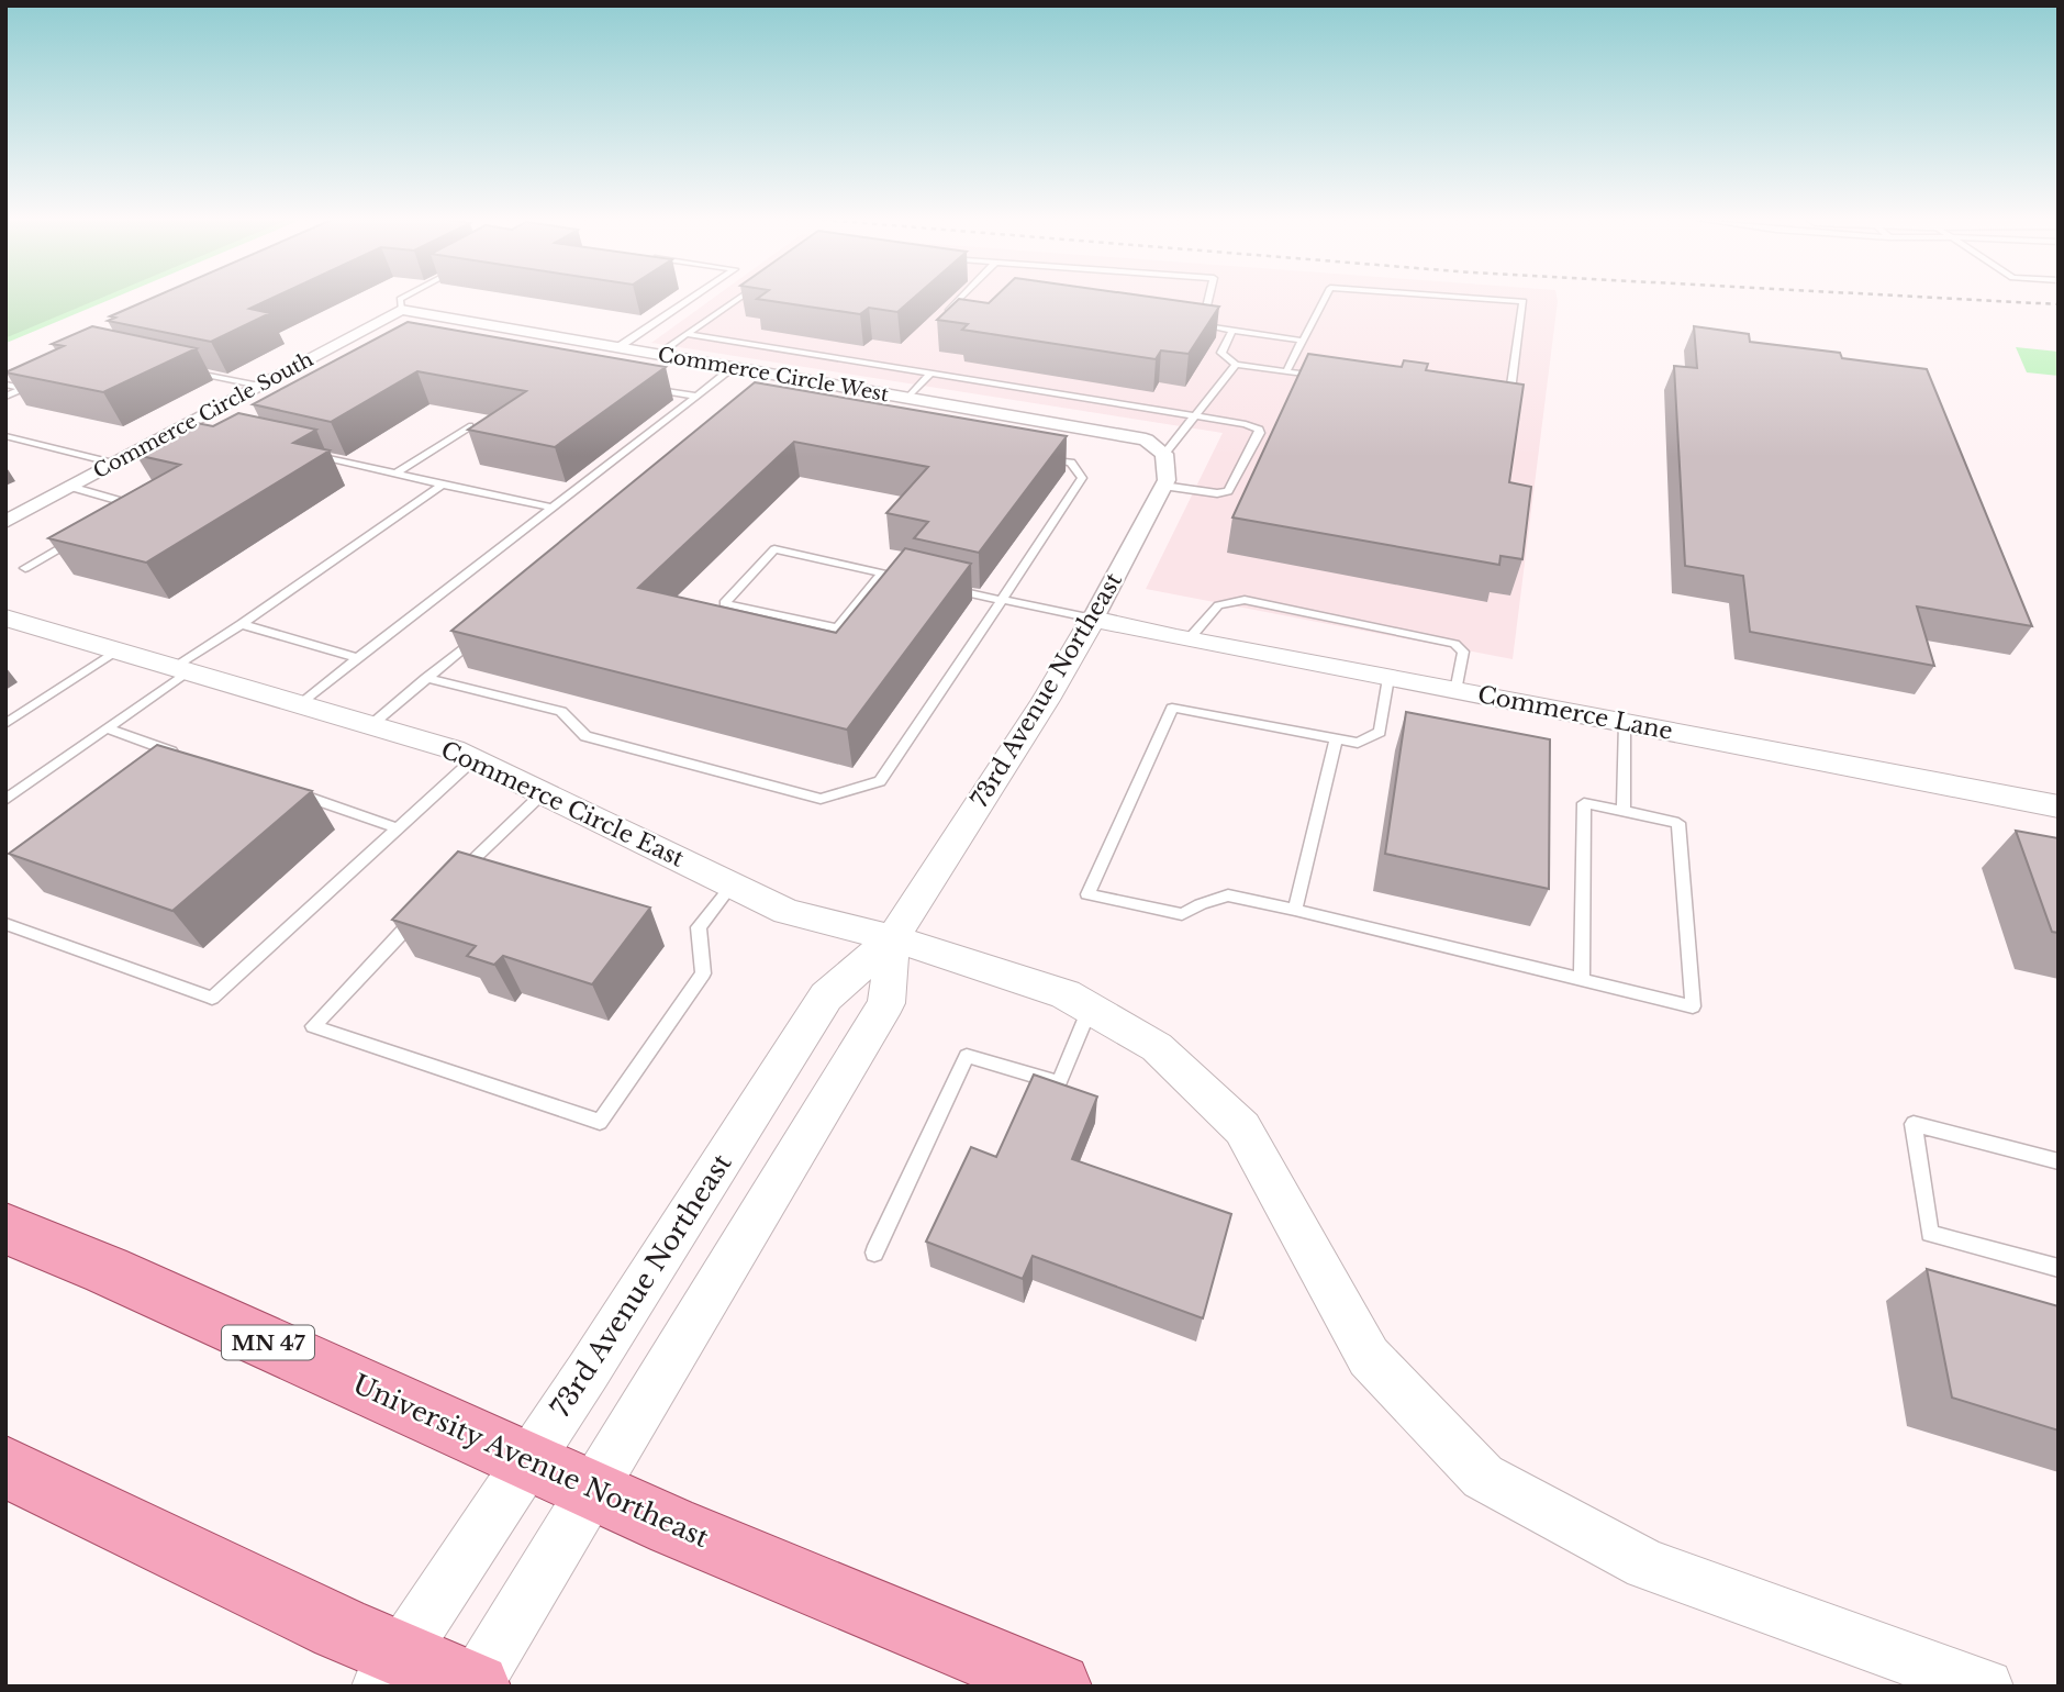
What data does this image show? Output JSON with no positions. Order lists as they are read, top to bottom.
{
  "streets": {
    "main road": ["MN 47", "University Avenue Northeast"],
    "street": [
      "Commerce Circle West",
      "Commerce Circle South",
      "73rd Avenue Northeast",
      "Commerce Lane",
      "Commerce Circle East"
    ]
  },
  "crossings": [
    ["Commerce Circle West", "Commerce Circle South"],
    ["Commerce Circle West", "73rd Avenue Northeast"],
    ["73rd Avenue Northeast", "Commerce Lane"],
    ["73rd Avenue Northeast", "Commerce Circle East"],
    ["73rd Avenue Northeast", "University Avenue Northeast"]
  ]
}
